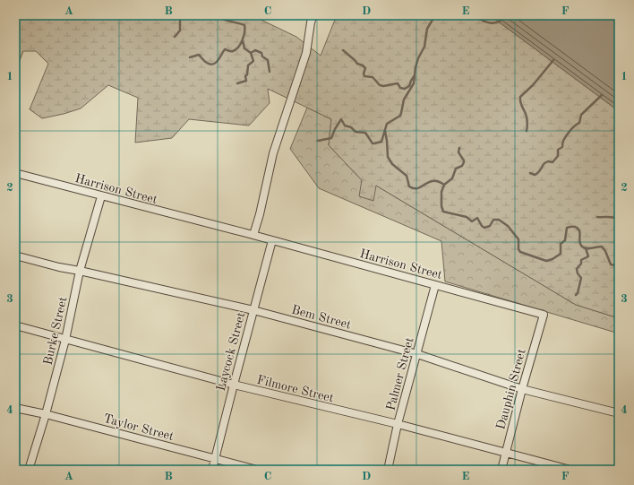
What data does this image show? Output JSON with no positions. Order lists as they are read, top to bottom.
{
  "streets": {
    "street": [
      "Harrison Street",
      "Bem Street",
      "Burke Street",
      "Laycock Street",
      "Palmer Street",
      "Filmore Street",
      "Dauphin Street",
      "Taylor Street"
    ]
  },
  "crossings": [
    ["Harrison Street", "Burke Street"],
    ["Harrison Street", "Laycock Street"],
    ["Harrison Street", "Palmer Street"],
    ["Harrison Street", "Dauphin Street"],
    ["Bem Street", "Burke Street"],
    ["Bem Street", "Laycock Street"],
    ["Bem Street", "Palmer Street"],
    ["Bem Street", "Dauphin Street"],
    ["Burke Street", "Filmore Street"],
    ["Burke Street", "Taylor Street"],
    ["Laycock Street", "Filmore Street"],
    ["Laycock Street", "Taylor Street"],
    ["Palmer Street", "Filmore Street"],
    ["Filmore Street", "Dauphin Street"]
  ],
  "grid": {
    "columns": [
      "A",
      "B",
      "C",
      "D",
      "E",
      "F"
    ],
    "rows": [
      "1",
      "2",
      "3",
      "4"
    ]
  }
}
